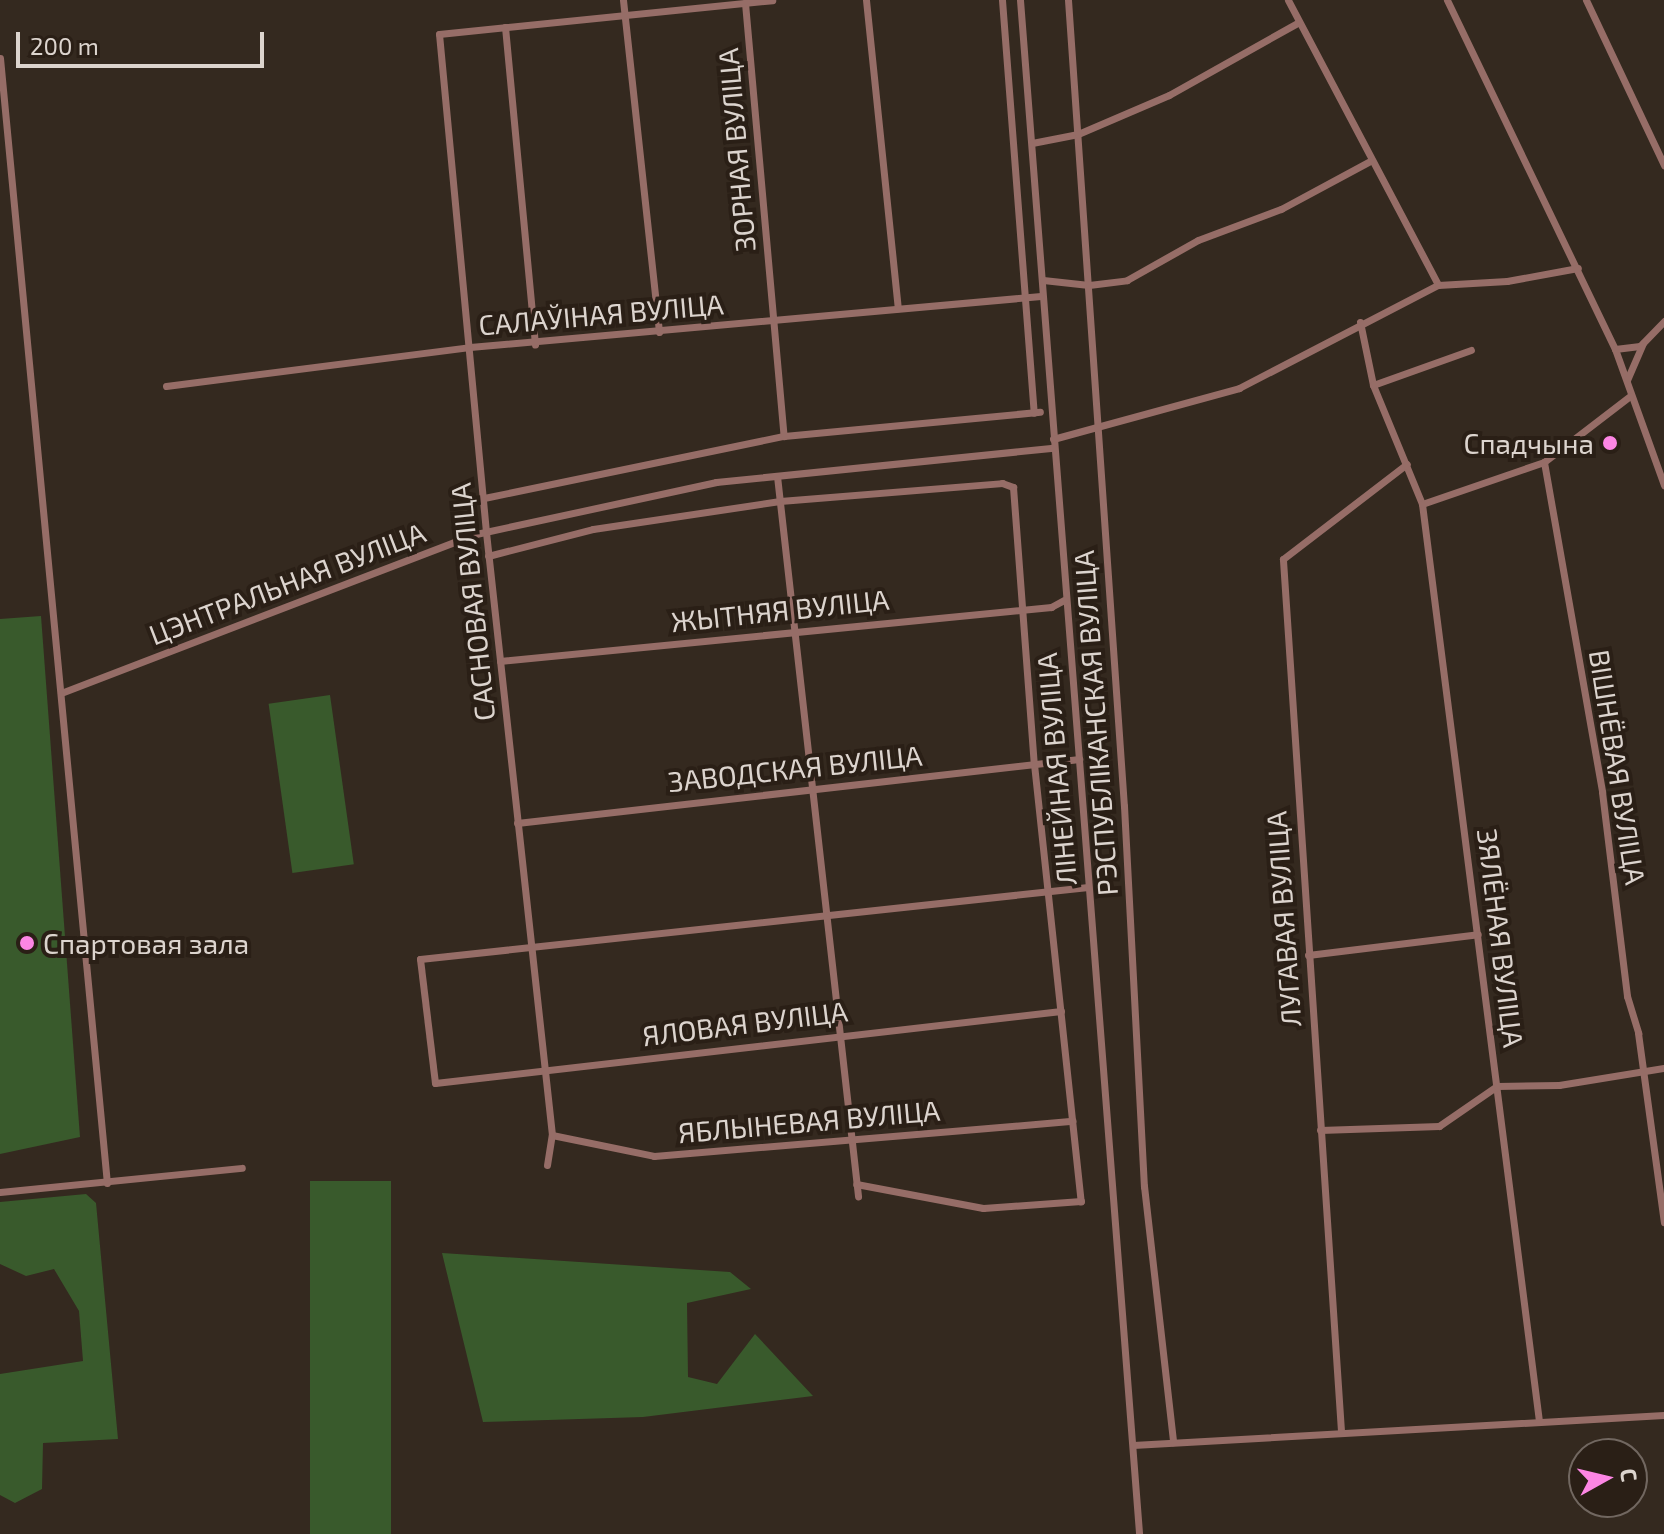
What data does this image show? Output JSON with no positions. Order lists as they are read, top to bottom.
{
  "streets": {
    "street": [
      "ЗОРНАЯ ВУЛІЦА",
      "САЛАЎІНАЯ ВУЛІЦА",
      "ЦЭНТРАЛЬНАЯ ВУЛІЦА",
      "САСНОВАЯ ВУЛІЦА",
      "ЖЫТНЯЯ ВУЛІЦА",
      "РЭСПУБЛІКАНСКАЯ ВУЛІЦА",
      "ВІШНЁВАЯ ВУЛІЦА",
      "ЗАВОДСКАЯ ВУЛІЦА",
      "ЛІНЕЙНАЯ ВУЛІЦА",
      "ЛУГАВАЯ ВУЛІЦА",
      "ЗЯЛЁНАЯ ВУЛІЦА",
      "ЯЛОВАЯ ВУЛІЦА",
      "ЯБЛЫНЕВАЯ ВУЛІЦА"
    ]
  },
  "crossings": [
    ["ЗОРНАЯ ВУЛІЦА", "САЛАЎІНАЯ ВУЛІЦА"],
    ["САЛАЎІНАЯ ВУЛІЦА", "САСНОВАЯ ВУЛІЦА"],
    ["САЛАЎІНАЯ ВУЛІЦА", "ЛІНЕЙНАЯ ВУЛІЦА"],
    ["ЦЭНТРАЛЬНАЯ ВУЛІЦА", "САСНОВАЯ ВУЛІЦА"],
    ["ЦЭНТРАЛЬНАЯ ВУЛІЦА", "РЭСПУБЛІКАНСКАЯ ВУЛІЦА"],
    ["ЦЭНТРАЛЬНАЯ ВУЛІЦА", "ЛІНЕЙНАЯ ВУЛІЦА"],
    ["ЦЭНТРАЛЬНАЯ ВУЛІЦА", "ЗЯЛЁНАЯ ВУЛІЦА"],
    ["САСНОВАЯ ВУЛІЦА", "ЖЫТНЯЯ ВУЛІЦА"],
    ["САСНОВАЯ ВУЛІЦА", "ЗАВОДСКАЯ ВУЛІЦА"],
    ["САСНОВАЯ ВУЛІЦА", "ЯЛОВАЯ ВУЛІЦА"],
    ["САСНОВАЯ ВУЛІЦА", "ЯБЛЫНЕВАЯ ВУЛІЦА"],
    ["ЖЫТНЯЯ ВУЛІЦА", "ЛІНЕЙНАЯ ВУЛІЦА"],
    ["ЗАВОДСКАЯ ВУЛІЦА", "ЛІНЕЙНАЯ ВУЛІЦА"],
    ["ЛУГАВАЯ ВУЛІЦА", "ЗЯЛЁНАЯ ВУЛІЦА"]
  ],
  "places": ["Спадчына", "Спартовая зала"],
  "scale_bar": "200 m",
  "north": "right"
}
